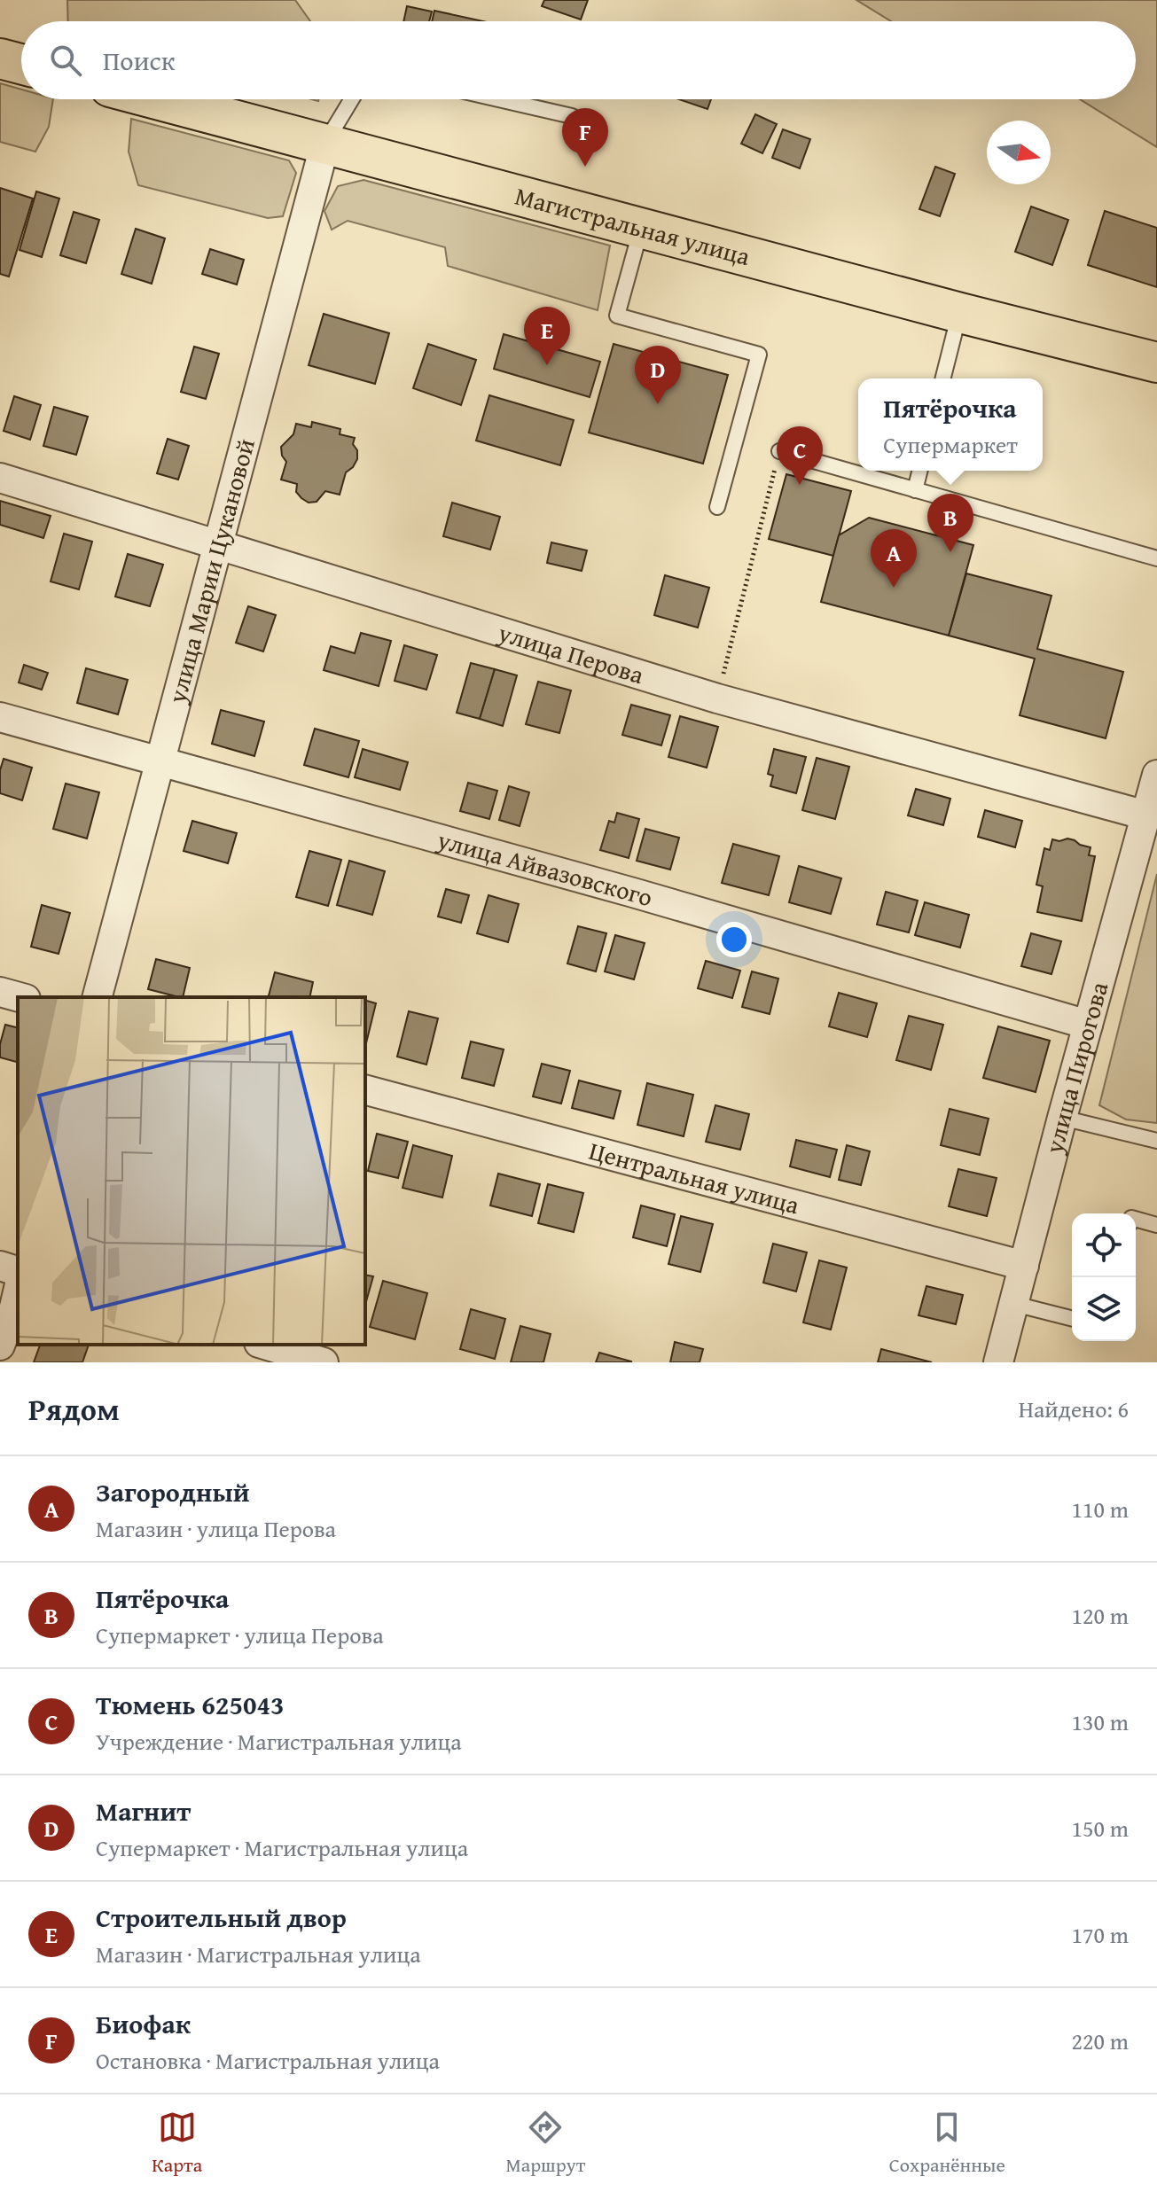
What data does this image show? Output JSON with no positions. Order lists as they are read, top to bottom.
{
  "streets": {
    "main road": ["Магистральная улица"],
    "street": [
      "улица Марии Цукановой",
      "улица Перова",
      "улица Айвазовского",
      "улица Пирогова",
      "Центральная улица"
    ]
  },
  "crossings": [
    ["Магистральная улица", "улица Марии Цукановой"],
    ["улица Марии Цукановой", "улица Перова"],
    ["улица Марии Цукановой", "улица Айвазовского"],
    ["улица Перова", "улица Пирогова"],
    ["улица Айвазовского", "улица Пирогова"],
    ["улица Пирогова", "Центральная улица"]
  ],
  "north": "right",
  "page": {
    "search": "Поиск",
    "pins": [
      "F",
      "E",
      "D",
      "C",
      "B",
      "A"
    ],
    "popup": ["Пятёрочка", "Супермаркет"],
    "heading": ["Рядом", "Найдено: 6"],
    "list": [
      {
        "mark": "A",
        "name": "Загородный",
        "note": "Магазин · улица Перова",
        "value": "110 m"
      },
      {
        "mark": "B",
        "name": "Пятёрочка",
        "note": "Супермаркет · улица Перова",
        "value": "120 m"
      },
      {
        "mark": "C",
        "name": "Тюмень 625043",
        "note": "Учреждение · Магистральная улица",
        "value": "130 m"
      },
      {
        "mark": "D",
        "name": "Магнит",
        "note": "Супермаркет · Магистральная улица",
        "value": "150 m"
      },
      {
        "mark": "E",
        "name": "Строительный двор",
        "note": "Магазин · Магистральная улица",
        "value": "170 m"
      },
      {
        "mark": "F",
        "name": "Биофак",
        "note": "Остановка · Магистральная улица",
        "value": "220 m"
      }
    ],
    "nav": ["Карта", "Маршрут", "Сохранённые"]
  }
}
